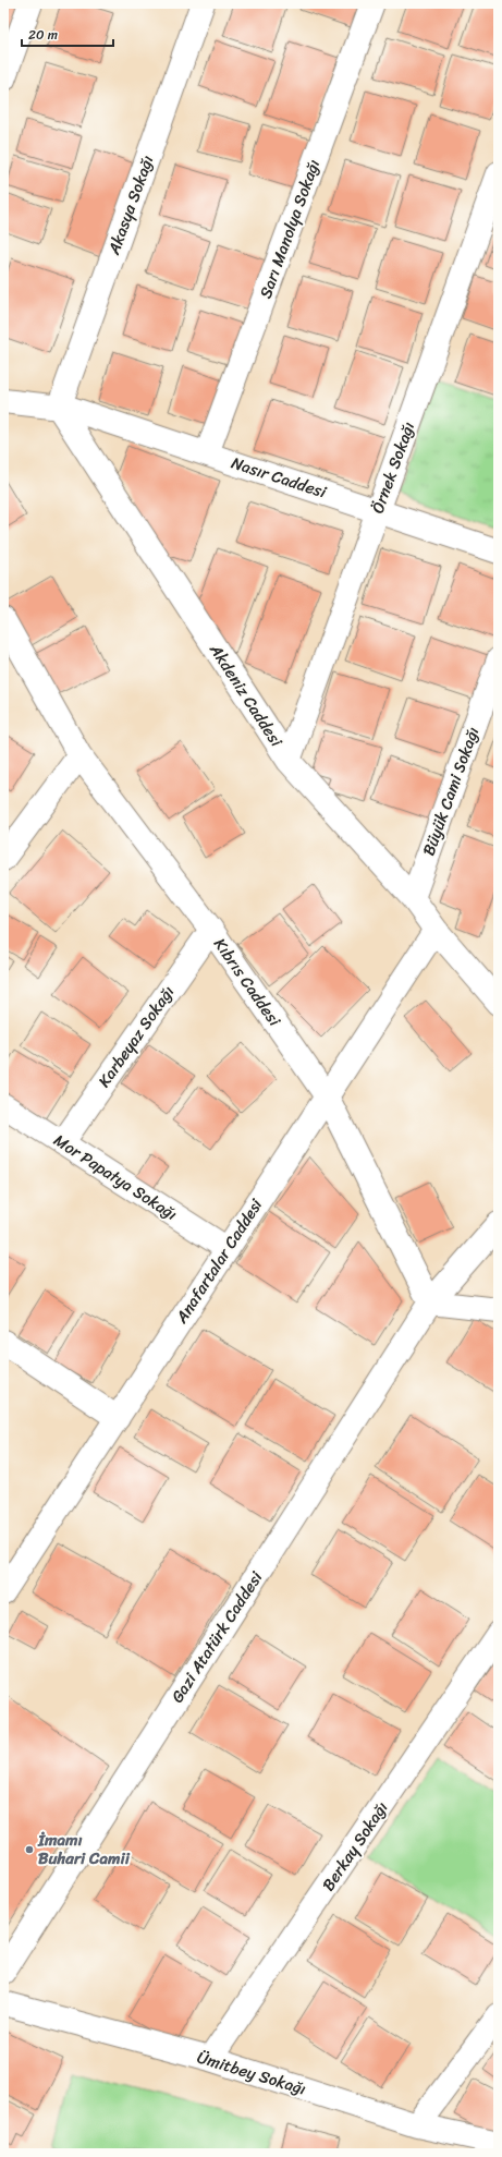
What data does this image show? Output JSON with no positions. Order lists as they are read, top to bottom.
{
  "streets": {
    "street": [
      "Akasya Sokağı",
      "Sarı Manolya Sokağı",
      "Örnek Sokağı",
      "Nasır Caddesi",
      "Akdeniz Caddesi",
      "Büyük Cami Sokağı",
      "Kıbrıs Caddesi",
      "Karbeyaz Sokağı",
      "Mor Papatya Sokağı",
      "Anafartalar Caddesi",
      "Gazi Atatürk Caddesi",
      "Berkay Sokağı",
      "Ümitbey Sokağı"
    ]
  },
  "crossings": [
    ["Akasya Sokağı", "Nasır Caddesi"],
    ["Akasya Sokağı", "Akdeniz Caddesi"],
    ["Sarı Manolya Sokağı", "Nasır Caddesi"],
    ["Örnek Sokağı", "Nasır Caddesi"],
    ["Örnek Sokağı", "Akdeniz Caddesi"],
    ["Nasır Caddesi", "Akdeniz Caddesi"],
    ["Akdeniz Caddesi", "Büyük Cami Sokağı"],
    ["Akdeniz Caddesi", "Anafartalar Caddesi"],
    ["Kıbrıs Caddesi", "Karbeyaz Sokağı"],
    ["Kıbrıs Caddesi", "Anafartalar Caddesi"],
    ["Kıbrıs Caddesi", "Gazi Atatürk Caddesi"],
    ["Karbeyaz Sokağı", "Mor Papatya Sokağı"],
    ["Mor Papatya Sokağı", "Anafartalar Caddesi"],
    ["Berkay Sokağı", "Ümitbey Sokağı"]
  ],
  "places": ["İmamı Buhari Camii"],
  "scale_bar": "20 m"
}
